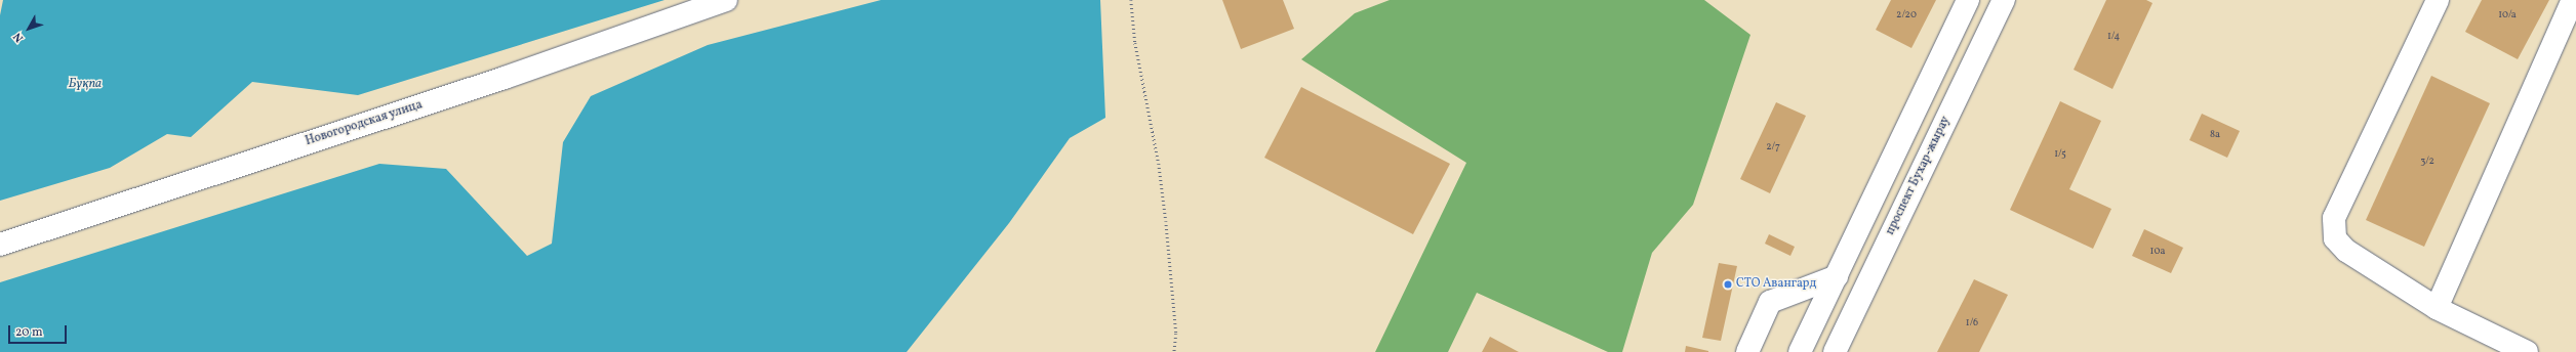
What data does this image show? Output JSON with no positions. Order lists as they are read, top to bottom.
{
  "streets": {
    "main road": ["Новогородская улица", "проспект Бухар-жырау"]
  },
  "water": ["Бұқпа"],
  "places": ["СТО Авангард"],
  "house_numbers": [
    "2/20",
    "10/а",
    "1/4",
    "8а",
    "2/7",
    "1/5",
    "3/2",
    "10а",
    "1/6"
  ],
  "scale_bar": "20 m",
  "north": "bottom left"
}
